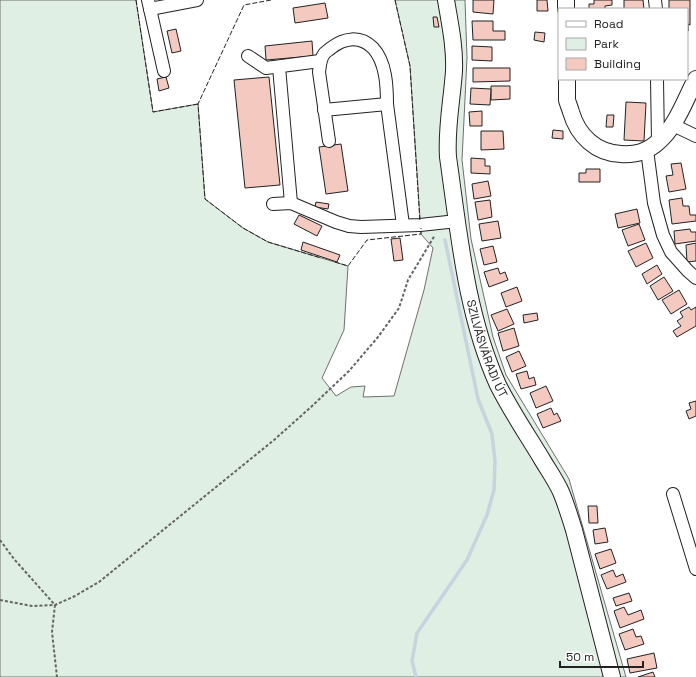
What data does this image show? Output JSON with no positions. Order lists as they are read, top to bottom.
{
  "streets": {
    "main road": ["SZILVÁSVÁRADI ÚT"]
  },
  "legend": ["Road", "Park", "Building"],
  "scale_bar": "50 m"
}
